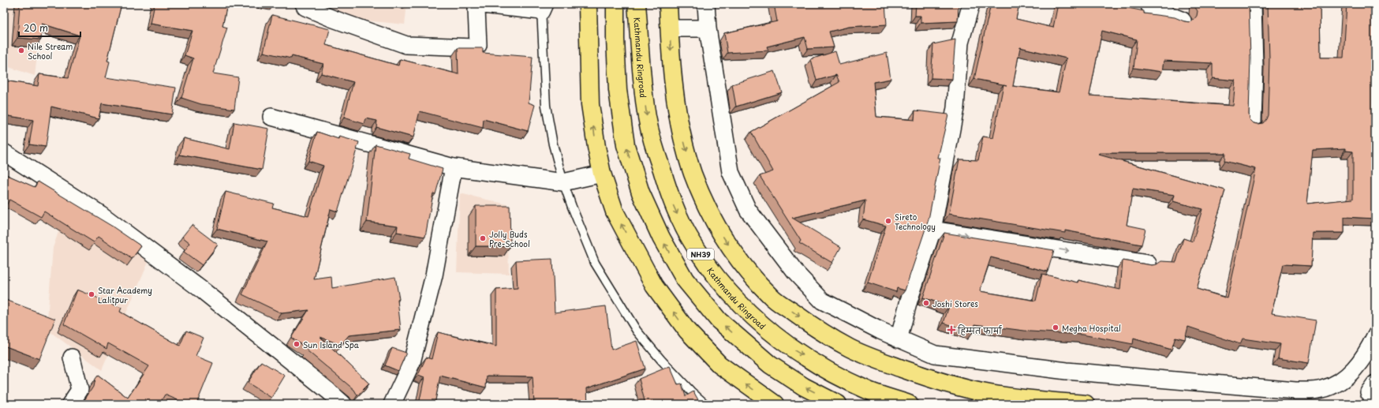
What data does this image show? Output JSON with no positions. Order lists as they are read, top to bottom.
{
  "streets": {
    "main road": ["Kathmandu Ringroad", "NH39"]
  },
  "places": {
    "other": [
      "Nile Stream School",
      "Sireto Technology",
      "Jolly Buds Pre-School",
      "Star Academy Lalitpur",
      "Joshi Stores",
      "Megha Hospital",
      "Sun Island Spa"
    ],
    "health": ["हिम्मत फार्मा"]
  },
  "scale_bar": "20 m"
}
